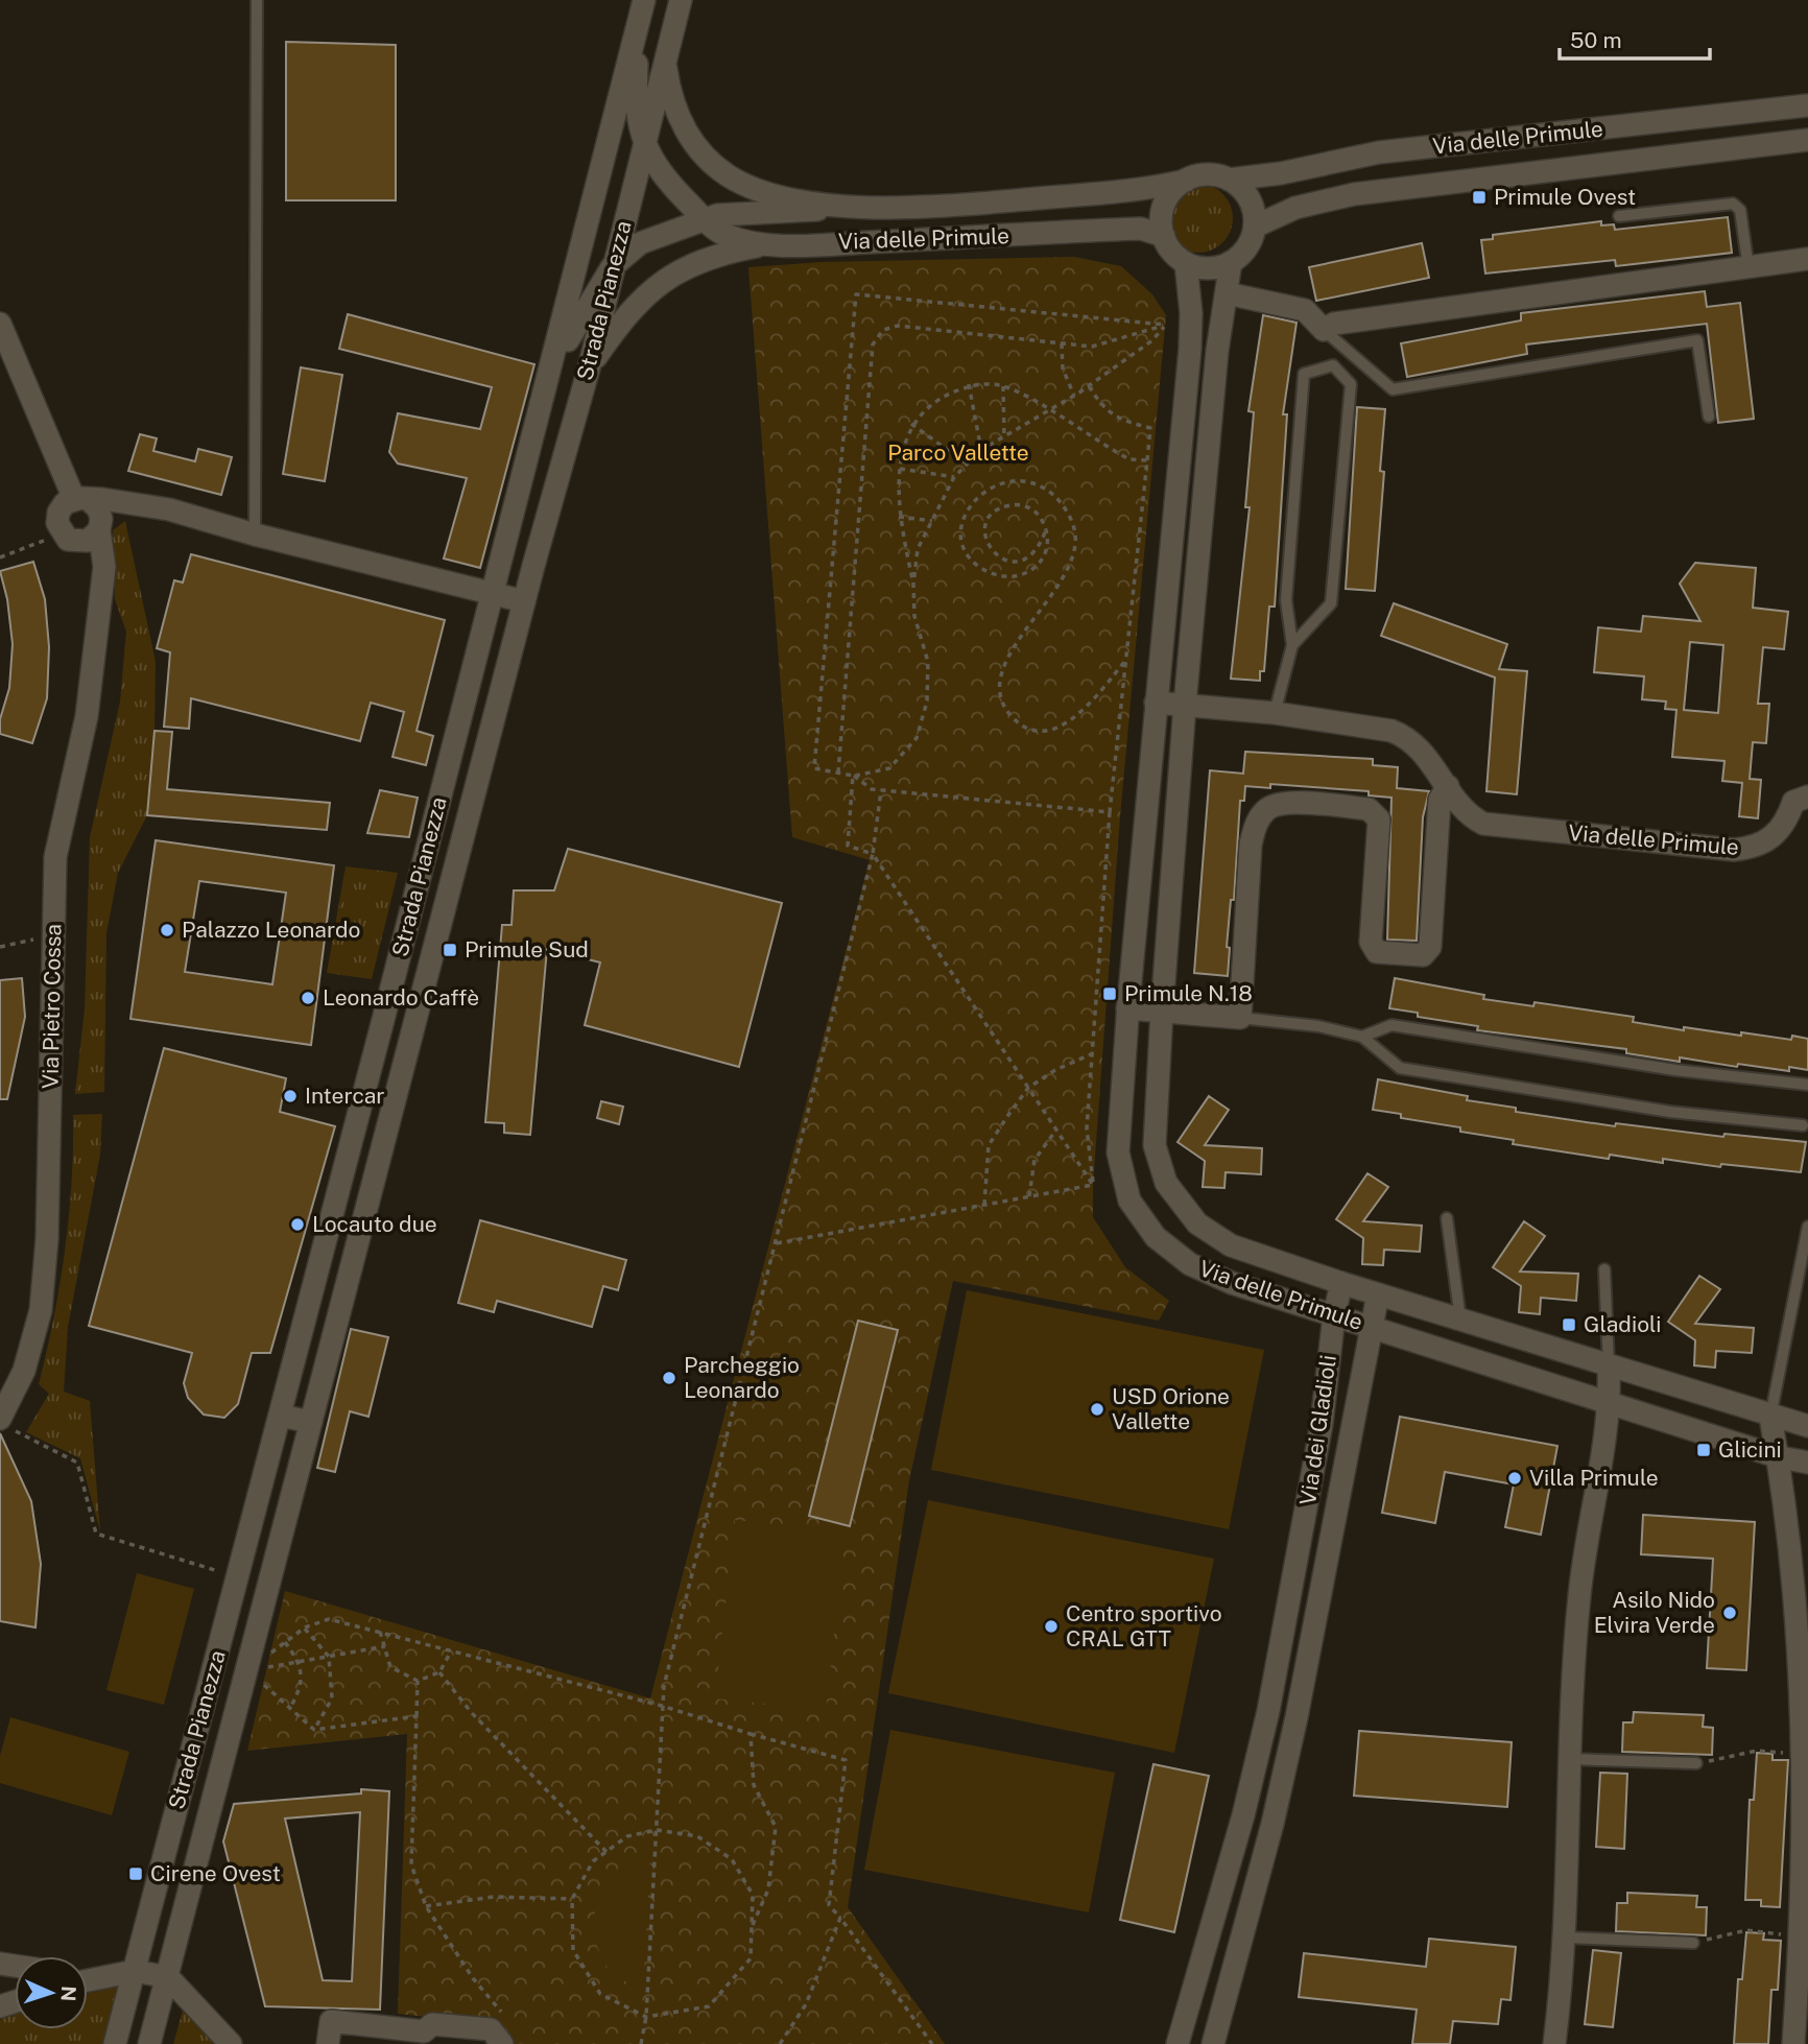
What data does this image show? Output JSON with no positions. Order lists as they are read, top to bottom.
{
  "streets": {
    "street": [
      "Via delle Primule",
      "Strada Pianezza",
      "Via Pietro Cossa",
      "Via dei Gladioli"
    ]
  },
  "crossings": [
    ["Via delle Primule", "Strada Pianezza"],
    ["Via delle Primule", "Via dei Gladioli"]
  ],
  "parks": ["Parco Vallette"],
  "places": {
    "transit": [
      "Primule Ovest",
      "Primule Sud",
      "Primule N.18",
      "Gladioli",
      "Glicini",
      "Cirene Ovest"
    ],
    "other": [
      "Palazzo Leonardo",
      "Leonardo Caffè",
      "Intercar",
      "Locauto due",
      "Parcheggio Leonardo",
      "USD Orione Vallette",
      "Villa Primule",
      "Asilo Nido Elvira Verde",
      "Centro sportivo CRAL GTT"
    ]
  },
  "scale_bar": "50 m",
  "north": "right"
}
